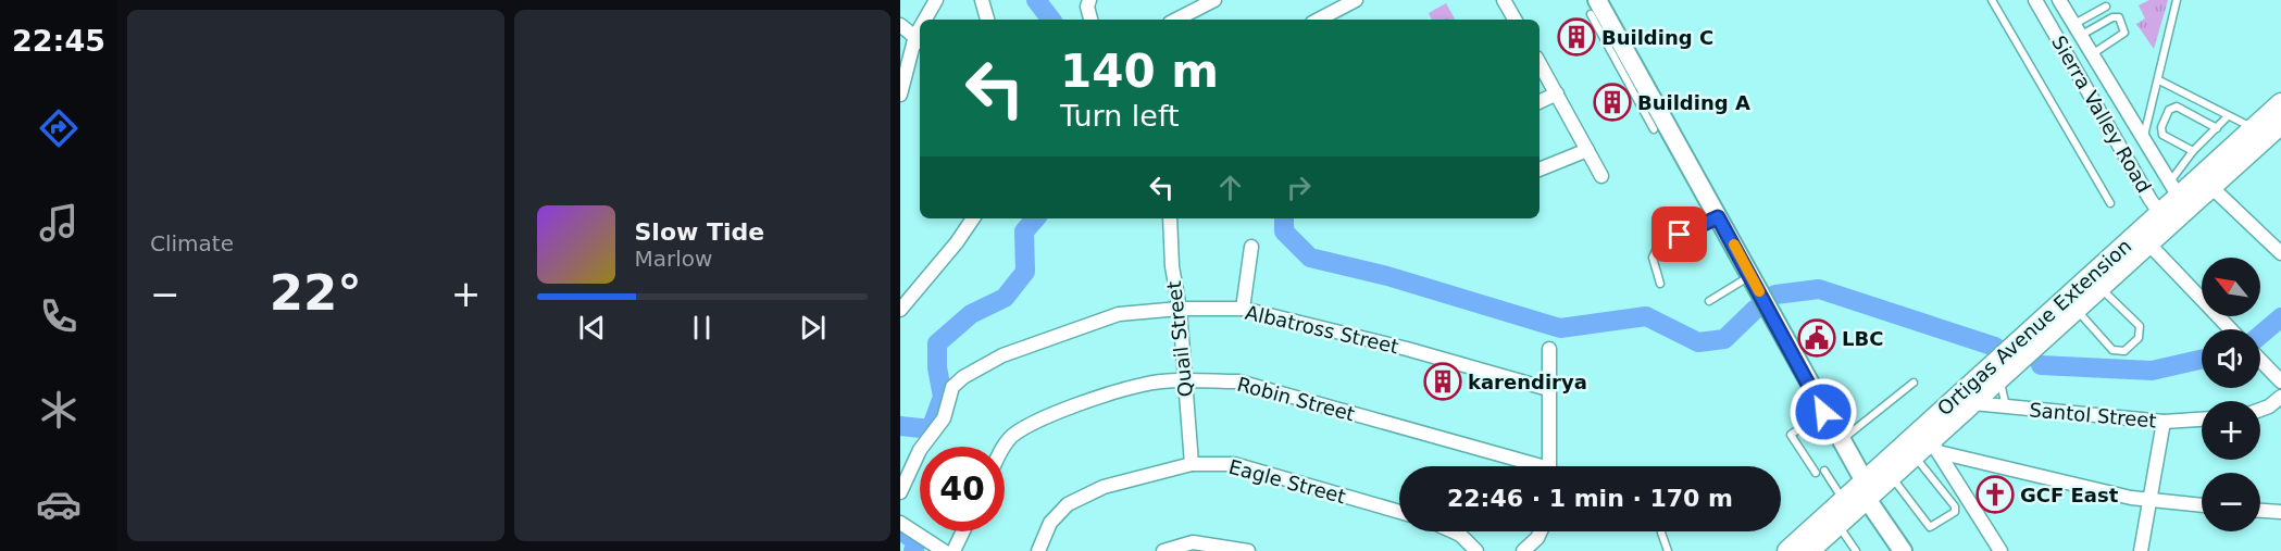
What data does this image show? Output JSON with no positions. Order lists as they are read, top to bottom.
{
  "streets": {
    "main road": ["Ortigas Avenue Extension"],
    "street": [
      "Sierra Valley Road",
      "Albatross Street",
      "Quail Street",
      "Robin Street",
      "Santol Street",
      "Eagle Street"
    ]
  },
  "crossings": [
    ["Sierra Valley Road", "Ortigas Avenue Extension"],
    ["Ortigas Avenue Extension", "Santol Street"],
    ["Albatross Street", "Quail Street"],
    ["Quail Street", "Robin Street"],
    ["Quail Street", "Eagle Street"]
  ],
  "places": {
    "building": ["Building C", "Building A", "karendirya"],
    "public building": ["LBC"],
    "church": ["GCF East"]
  },
  "north": "top left",
  "page": {
    "tabs": "22:45",
    "tile": "Climate",
    "turn": ["140 m", "Turn left"],
    "song": ["Slow Tide", "Marlow"],
    "map_buttons": ["+", "−"],
    "heat": ["−", "22°", "+"],
    "limit": "40",
    "trip": "22:46 · 1 min · 170 m"
  }
}
